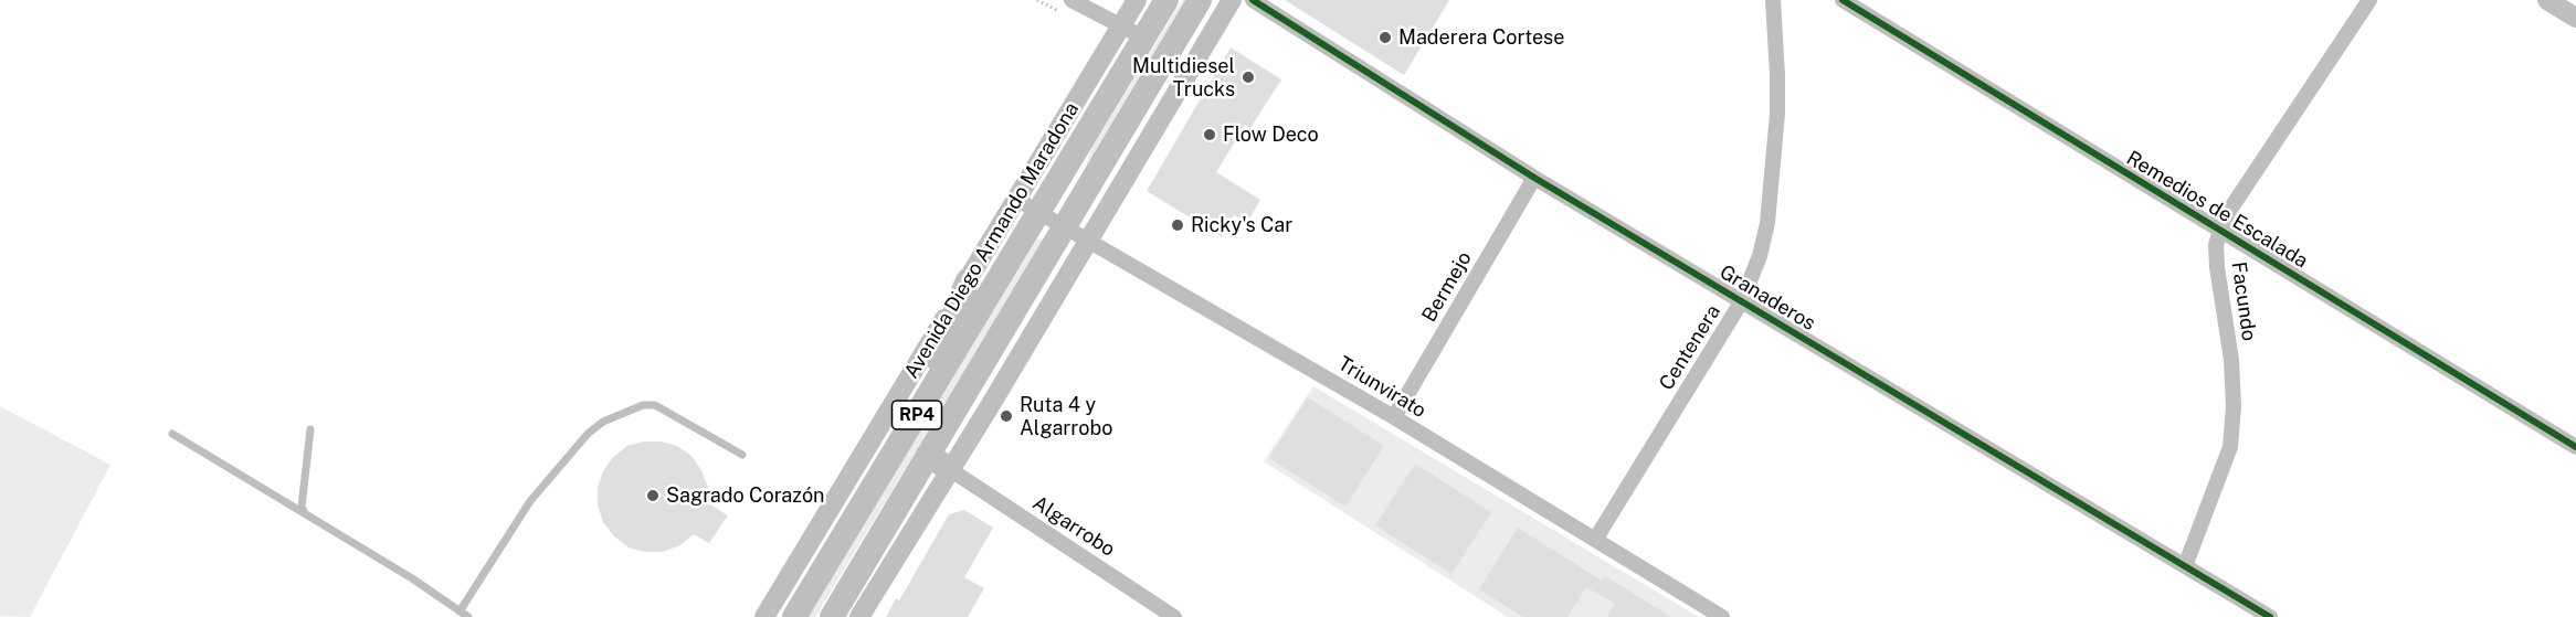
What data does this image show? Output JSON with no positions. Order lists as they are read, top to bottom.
{
  "streets": {
    "main road": ["Avenida Diego Armando Maradona", "RP4"],
    "street": [
      "Remedios de Escalada",
      "Bermejo",
      "Granaderos",
      "Facundo",
      "Centenera",
      "Triunvirato",
      "Algarrobo"
    ]
  },
  "crossings": [
    ["Remedios de Escalada", "Facundo"],
    ["Avenida Diego Armando Maradona", "Triunvirato"],
    ["Bermejo", "Granaderos"],
    ["Bermejo", "Triunvirato"],
    ["Granaderos", "Facundo"],
    ["Granaderos", "Centenera"],
    ["Centenera", "Triunvirato"],
    ["Triunvirato", "RP4"]
  ],
  "places": [
    "Maderera Cortese",
    "Multidiesel Trucks",
    "Flow Deco",
    "Ricky's Car",
    "Ruta 4 y Algarrobo",
    "Sagrado Corazón"
  ]
}
